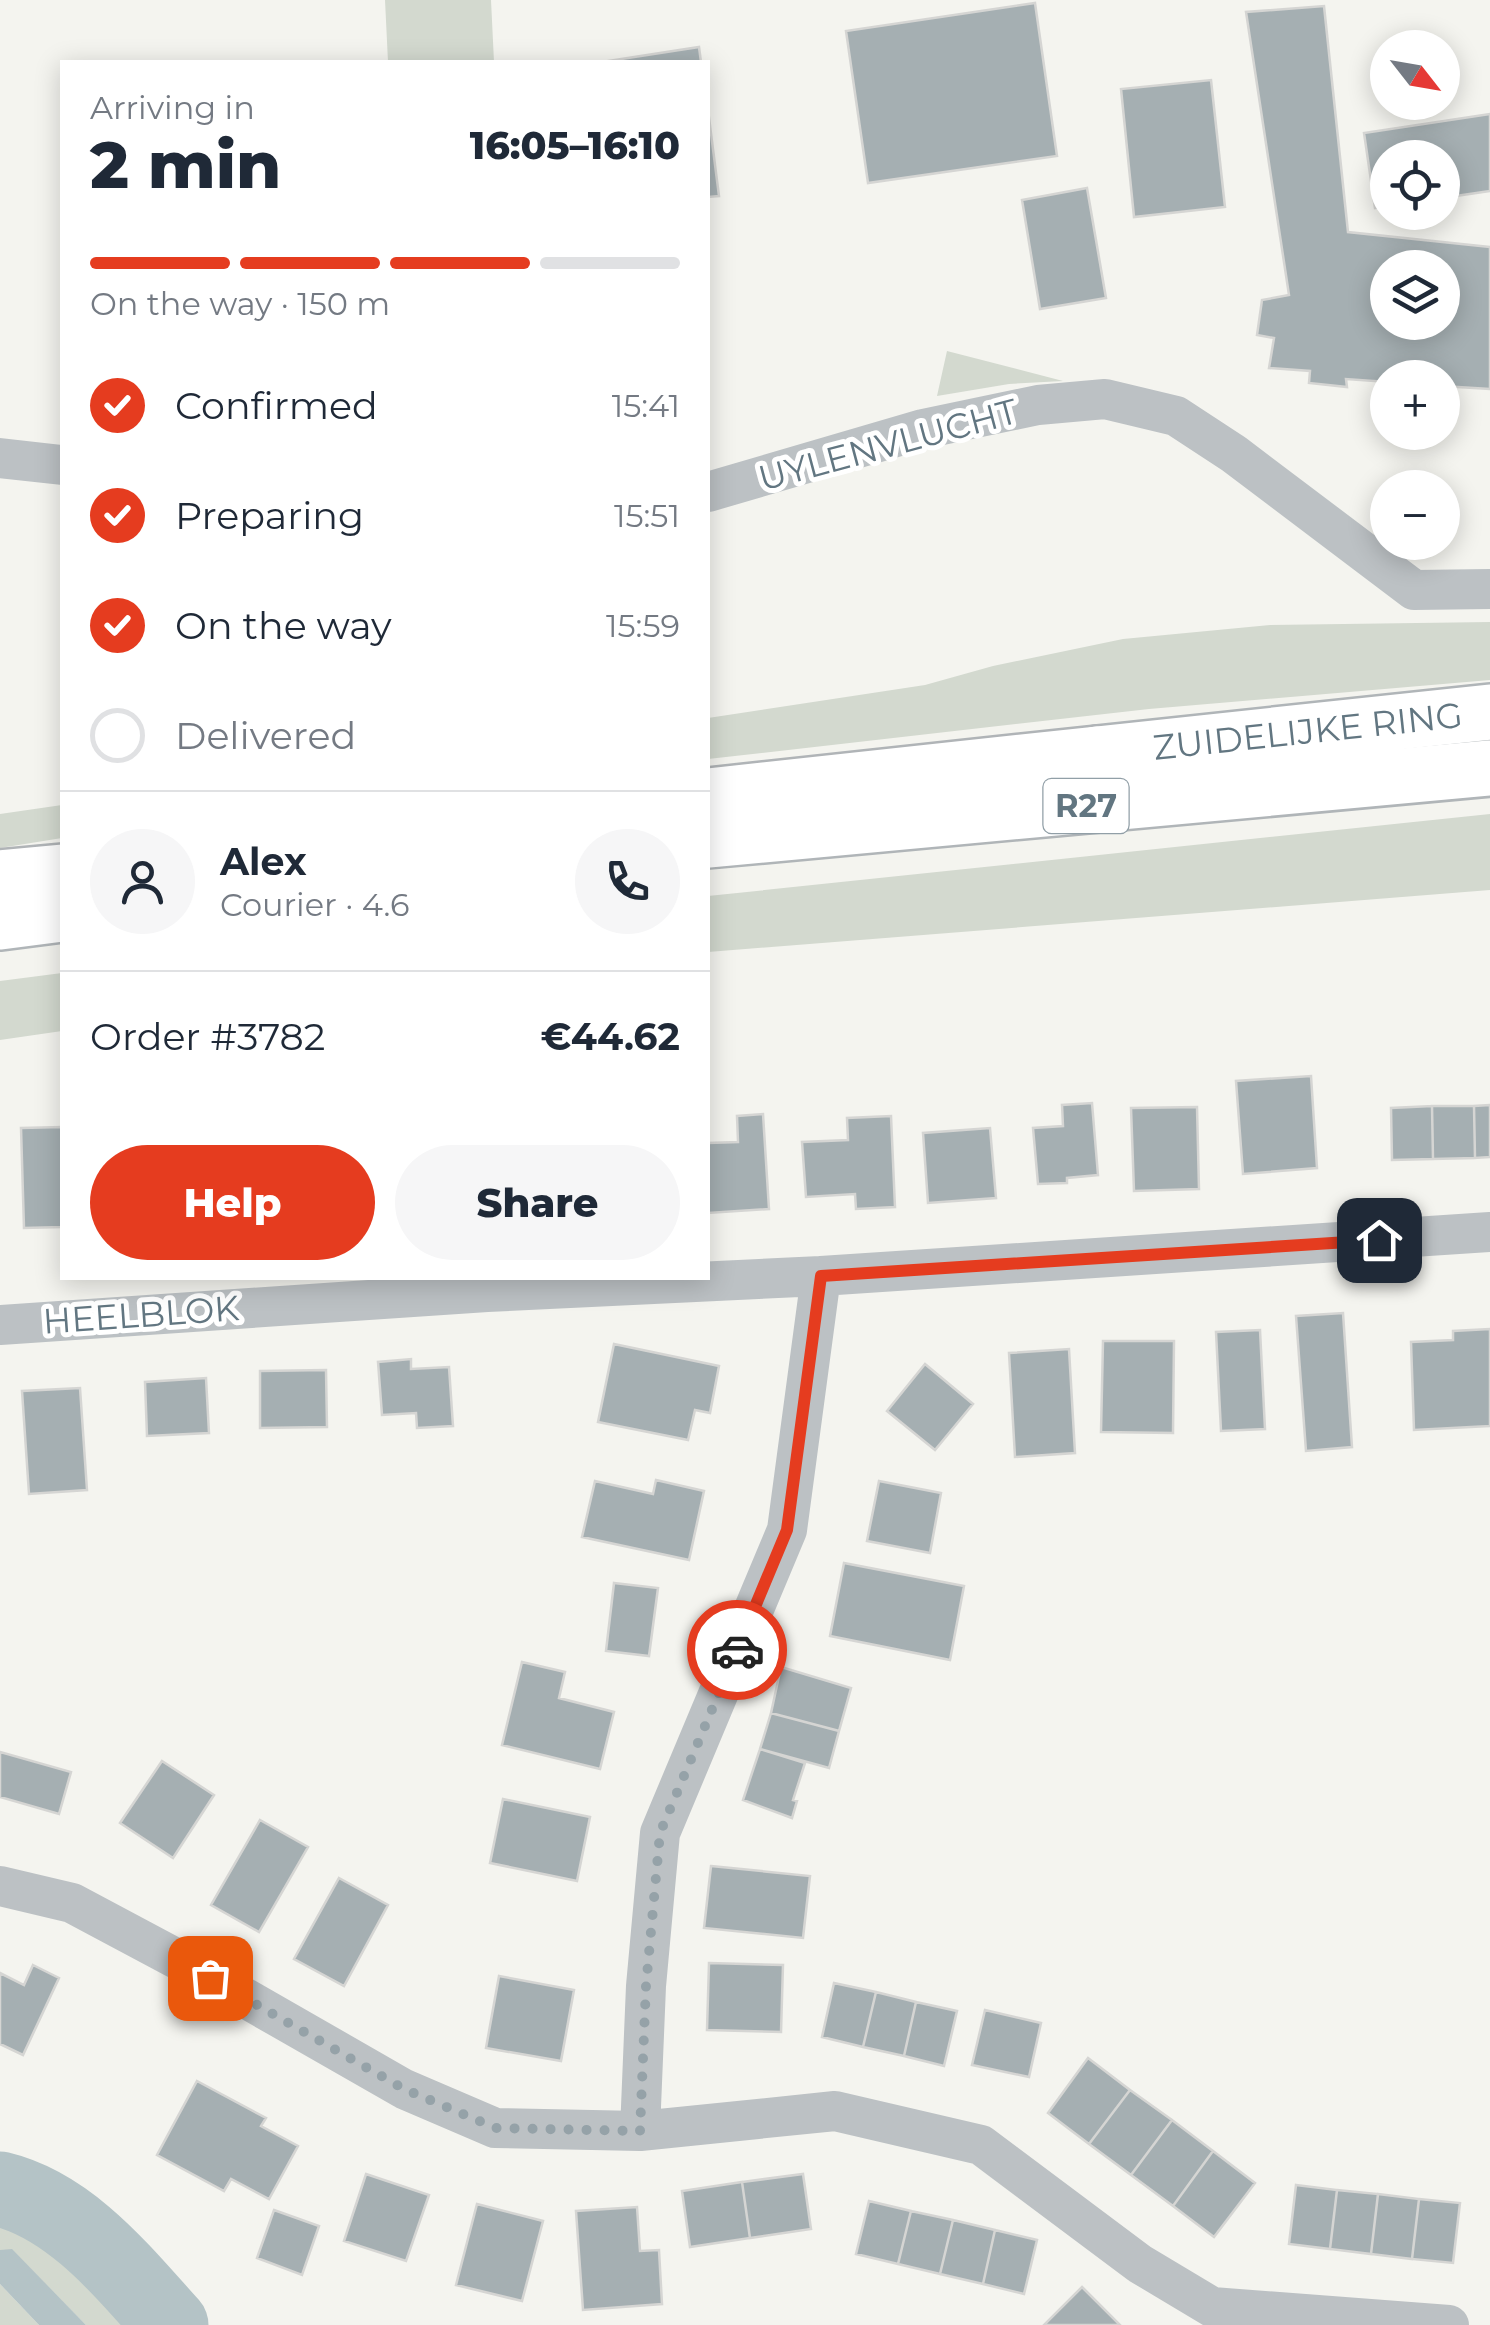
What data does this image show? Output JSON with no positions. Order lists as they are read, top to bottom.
{
  "streets": {
    "main road": ["ZUIDELIJKE RING", "R27"],
    "street": ["UYLENVLUCHT", "HEELBLOK"]
  },
  "north": "bottom right",
  "page": {
    "map_buttons": ["+", "−"],
    "heading": ["2 min", "Arriving in", "16:05–16:10"],
    "panel": [
      "Alex",
      "Courier · 4.6",
      "Order #3782",
      "€44.62"
    ],
    "bar": "On the way · 150 m",
    "list": [
      ["Confirmed", "15:41"],
      ["Preparing", "15:51"],
      ["On the way", "15:59"],
      "Delivered"
    ],
    "buttons": ["Help", "Share"]
  }
}
